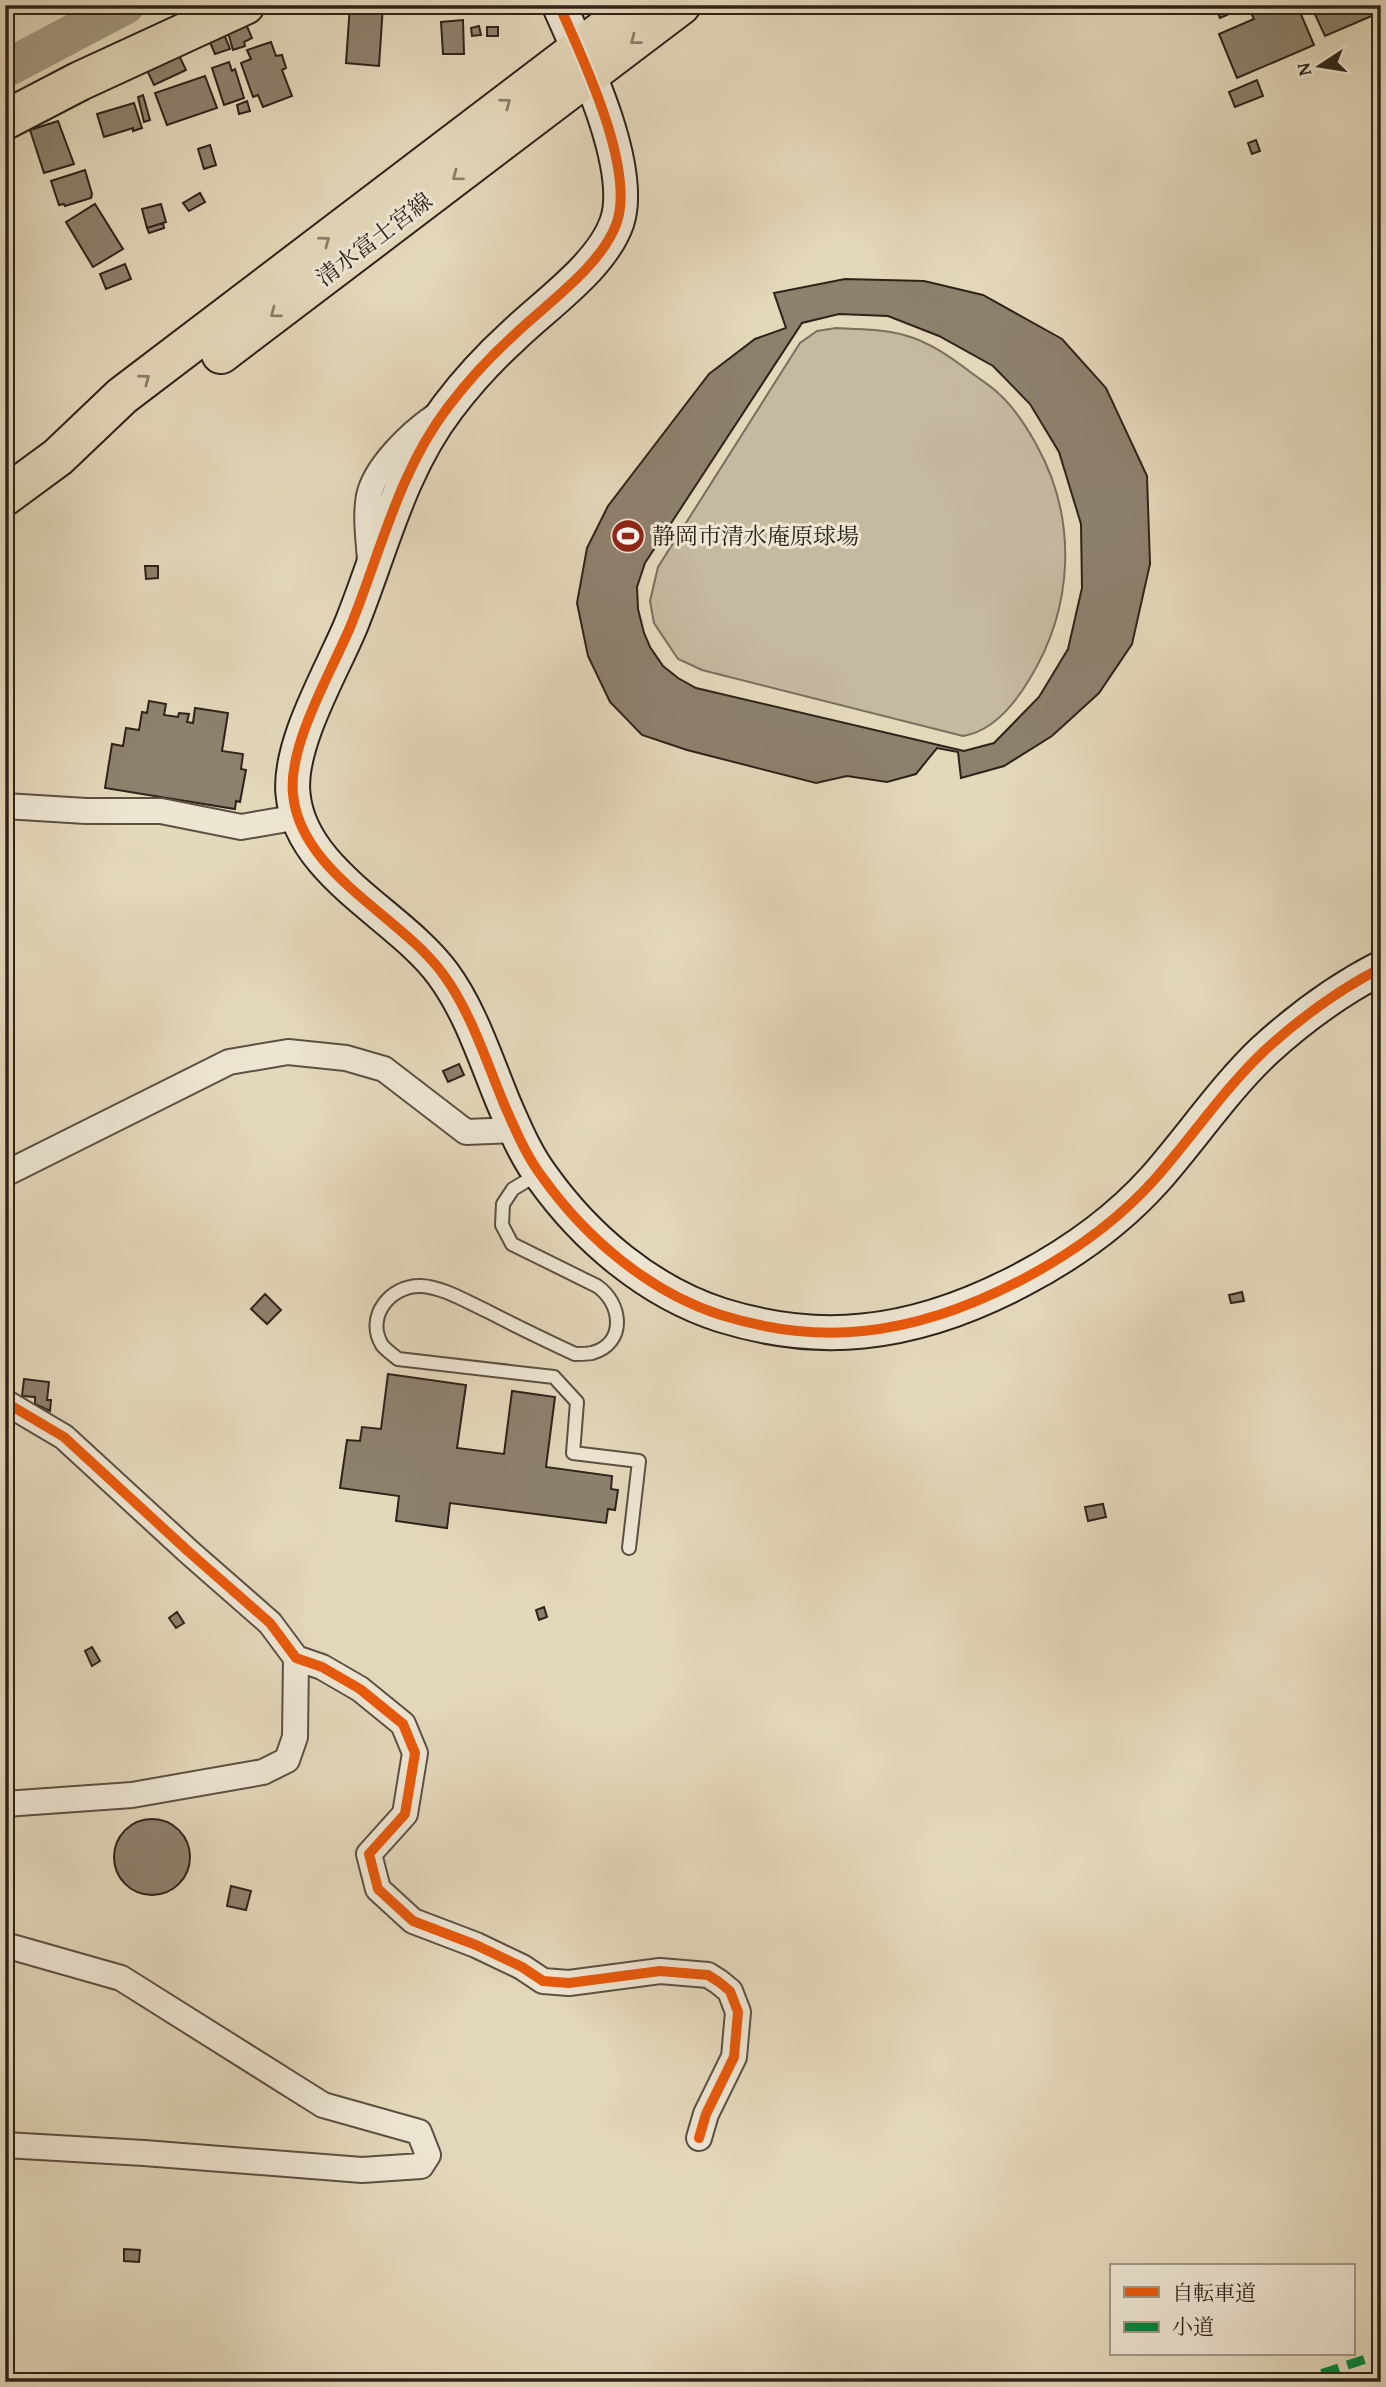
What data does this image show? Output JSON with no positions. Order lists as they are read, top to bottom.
{
  "streets": {
    "main road": ["清水富士宮線"]
  },
  "places": {
    "sports": ["静岡市清水庵原球場"]
  },
  "legend": ["自転車道", "小道"],
  "north": "left"
}
